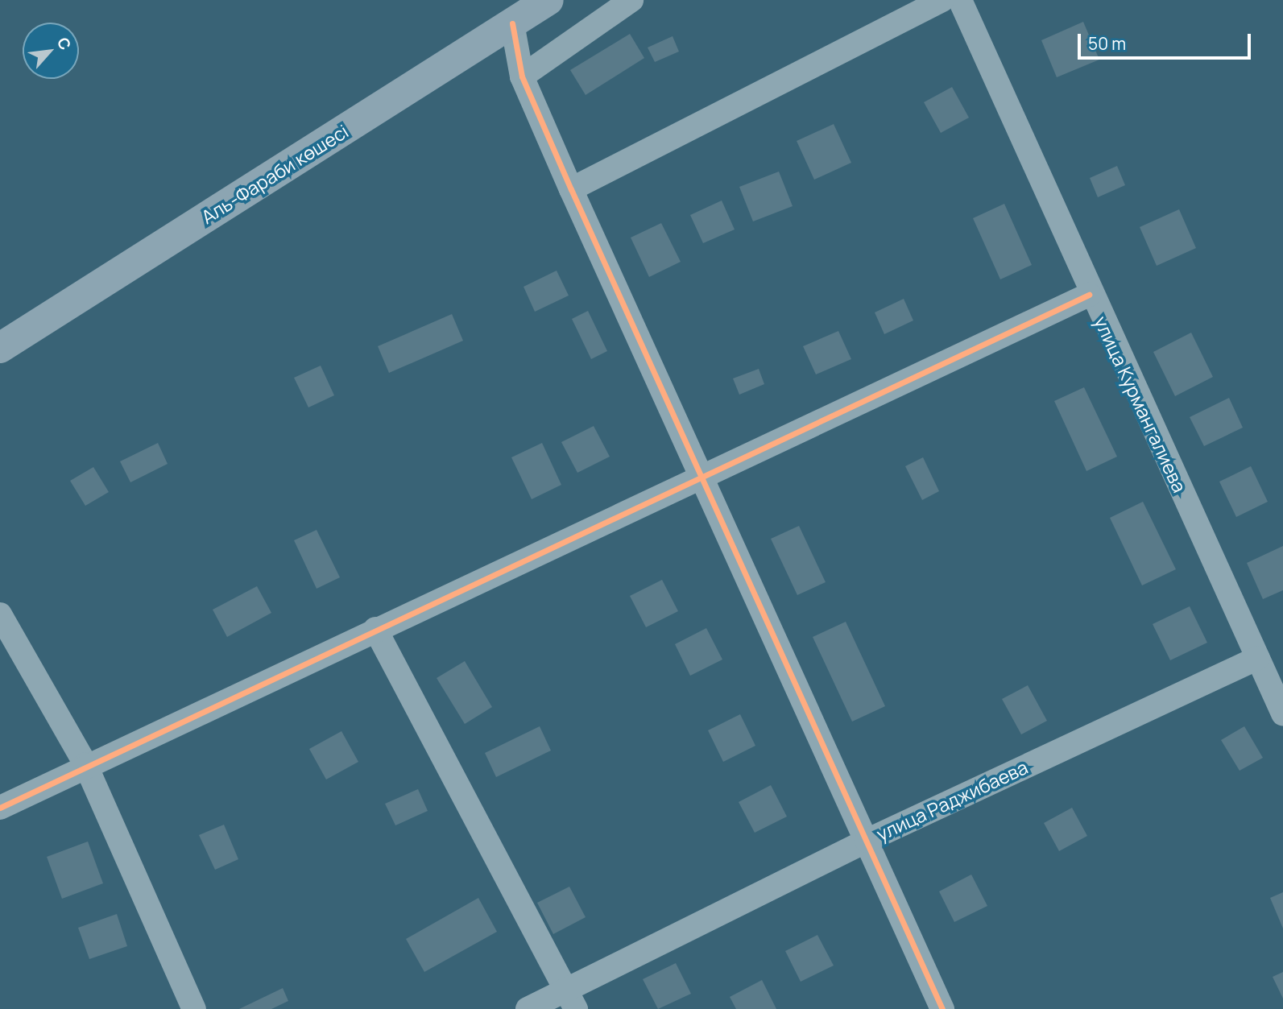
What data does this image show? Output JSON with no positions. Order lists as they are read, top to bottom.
{
  "streets": {
    "main road": ["Аль-Фараби көшесі"],
    "street": ["улица Курмангалиева", "улица Раджибаева"]
  },
  "crossings": [
    ["улица Курмангалиева", "улица Раджибаева"]
  ],
  "scale_bar": "50 m",
  "north": "top right"
}
